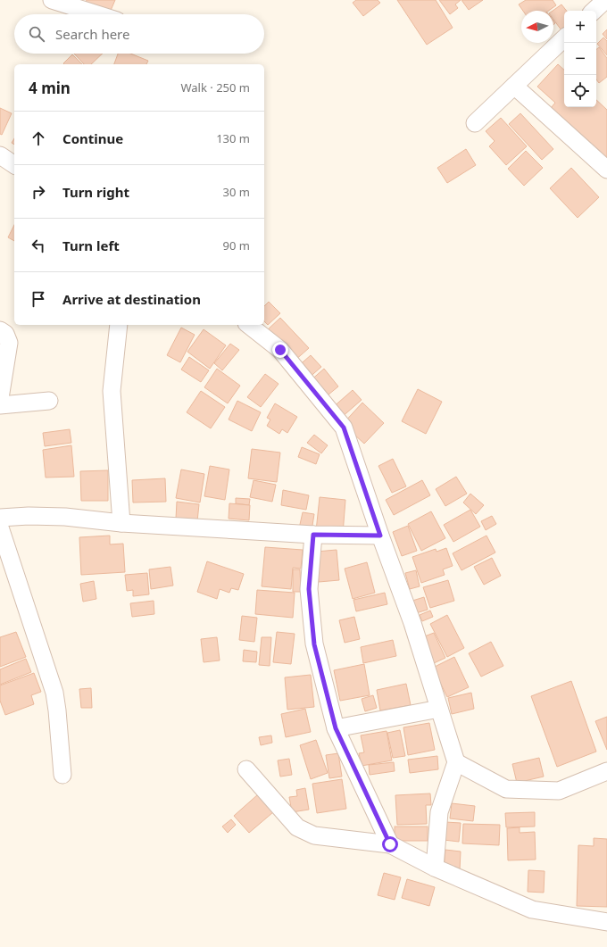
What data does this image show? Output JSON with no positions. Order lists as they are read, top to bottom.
{
  "north": "left",
  "page": {
    "map_buttons": ["+", "−"],
    "search": "Search here",
    "heading": ["4 min", "Walk · 250 m"],
    "list": [
      ["Continue", "130 m"],
      ["Turn right", "30 m"],
      ["Turn left", "90 m"],
      "Arrive at destination"
    ]
  }
}
